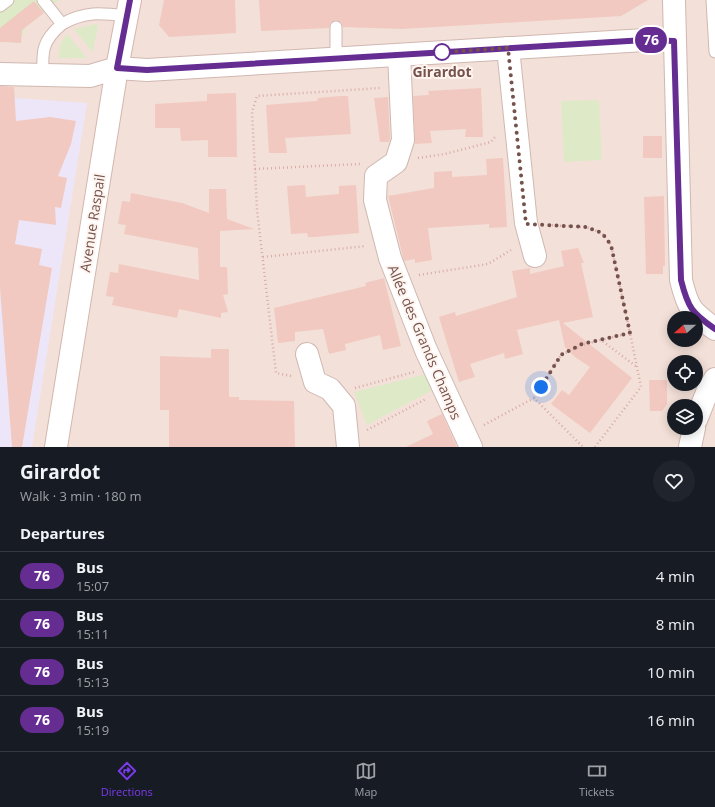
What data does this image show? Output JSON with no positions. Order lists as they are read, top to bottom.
{
  "streets": {
    "street": ["Avenue Raspail", "Allée des Grands Champs"]
  },
  "places": ["Girardot"],
  "lines": ["bus line 76"],
  "north": "left",
  "page": {
    "on_map": "76",
    "heading": [
      ["Girardot", "Walk · 3 min · 180 m"],
      "Departures"
    ],
    "list": [
      {
        "mark": "76",
        "name": "Bus",
        "note": "15:07",
        "value": "4 min"
      },
      {
        "mark": "76",
        "name": "Bus",
        "note": "15:11",
        "value": "8 min"
      },
      {
        "mark": "76",
        "name": "Bus",
        "note": "15:13",
        "value": "10 min"
      },
      {
        "mark": "76",
        "name": "Bus",
        "note": "15:19",
        "value": "16 min"
      }
    ],
    "tabs": ["Directions", "Map", "Tickets"]
  }
}
